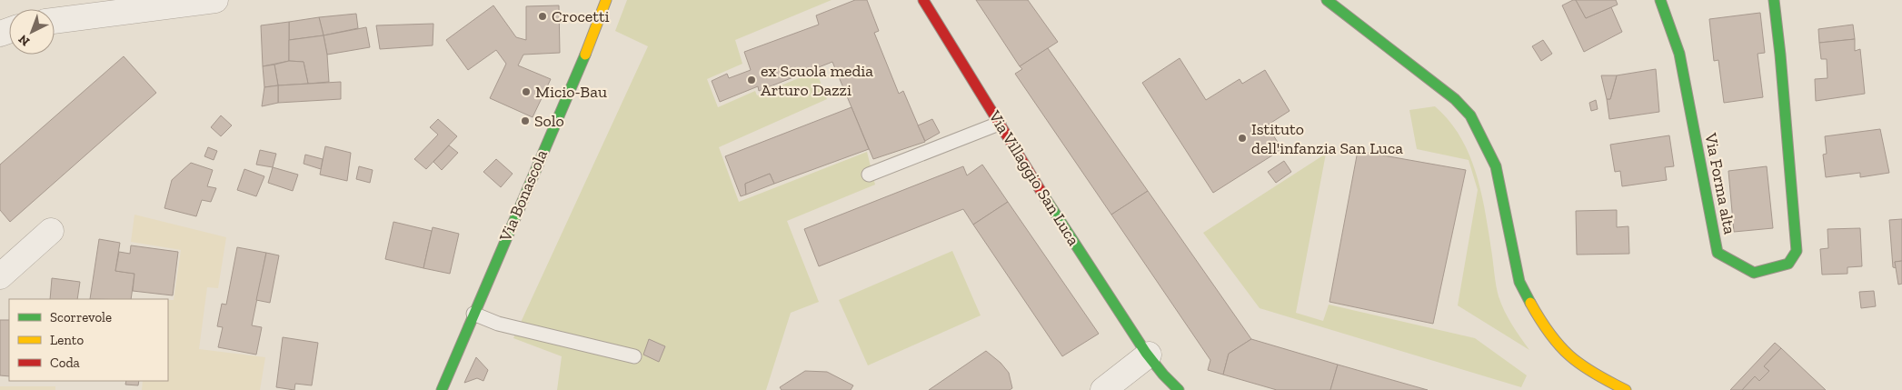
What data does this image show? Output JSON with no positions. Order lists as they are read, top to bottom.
{
  "streets": {
    "street": ["Via Villaggio San Luca", "Via Forma alta", "Via Bonascola"]
  },
  "places": [
    "Crocetti",
    "ex Scuola media Arturo Dazzi",
    "Micio-Bau",
    "Solo",
    "Istituto dell'infanzia San Luca"
  ],
  "legend": ["Scorrevole", "Lento", "Coda"],
  "north": "bottom left"
}
